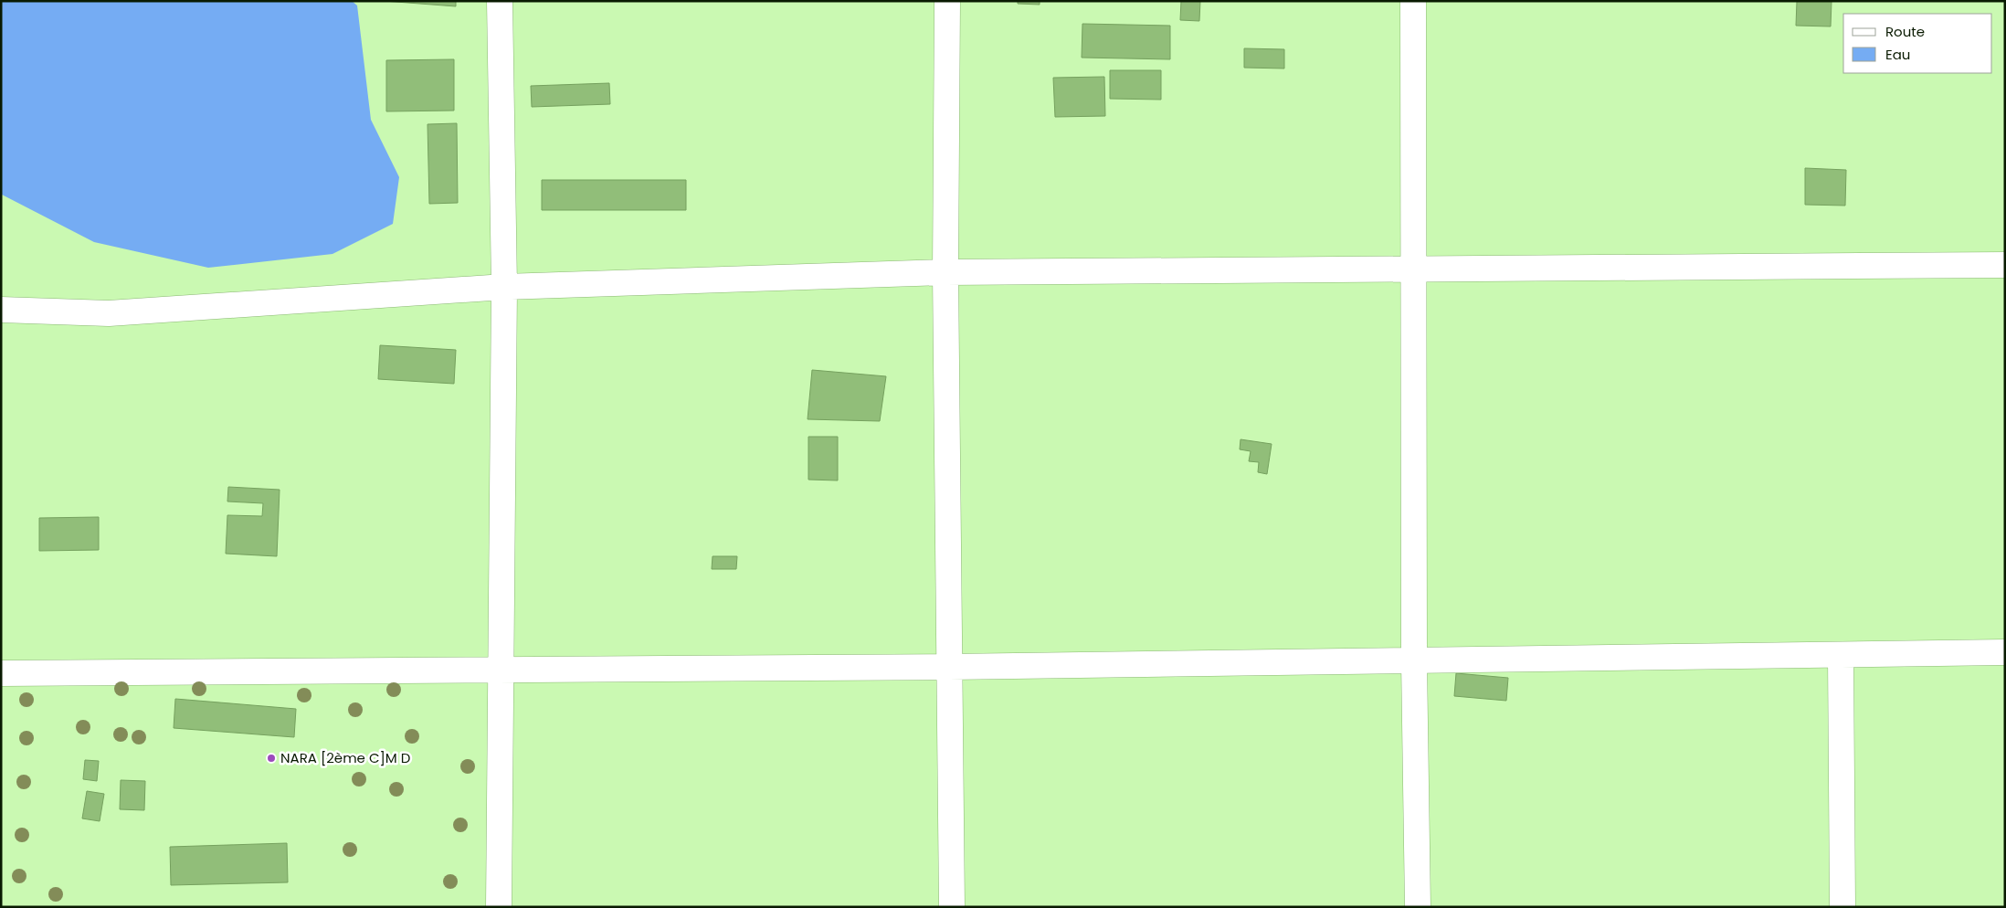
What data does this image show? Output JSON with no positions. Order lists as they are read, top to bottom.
{
  "places": ["NARA [2ème C]M D"],
  "legend": ["Route", "Eau"]
}
